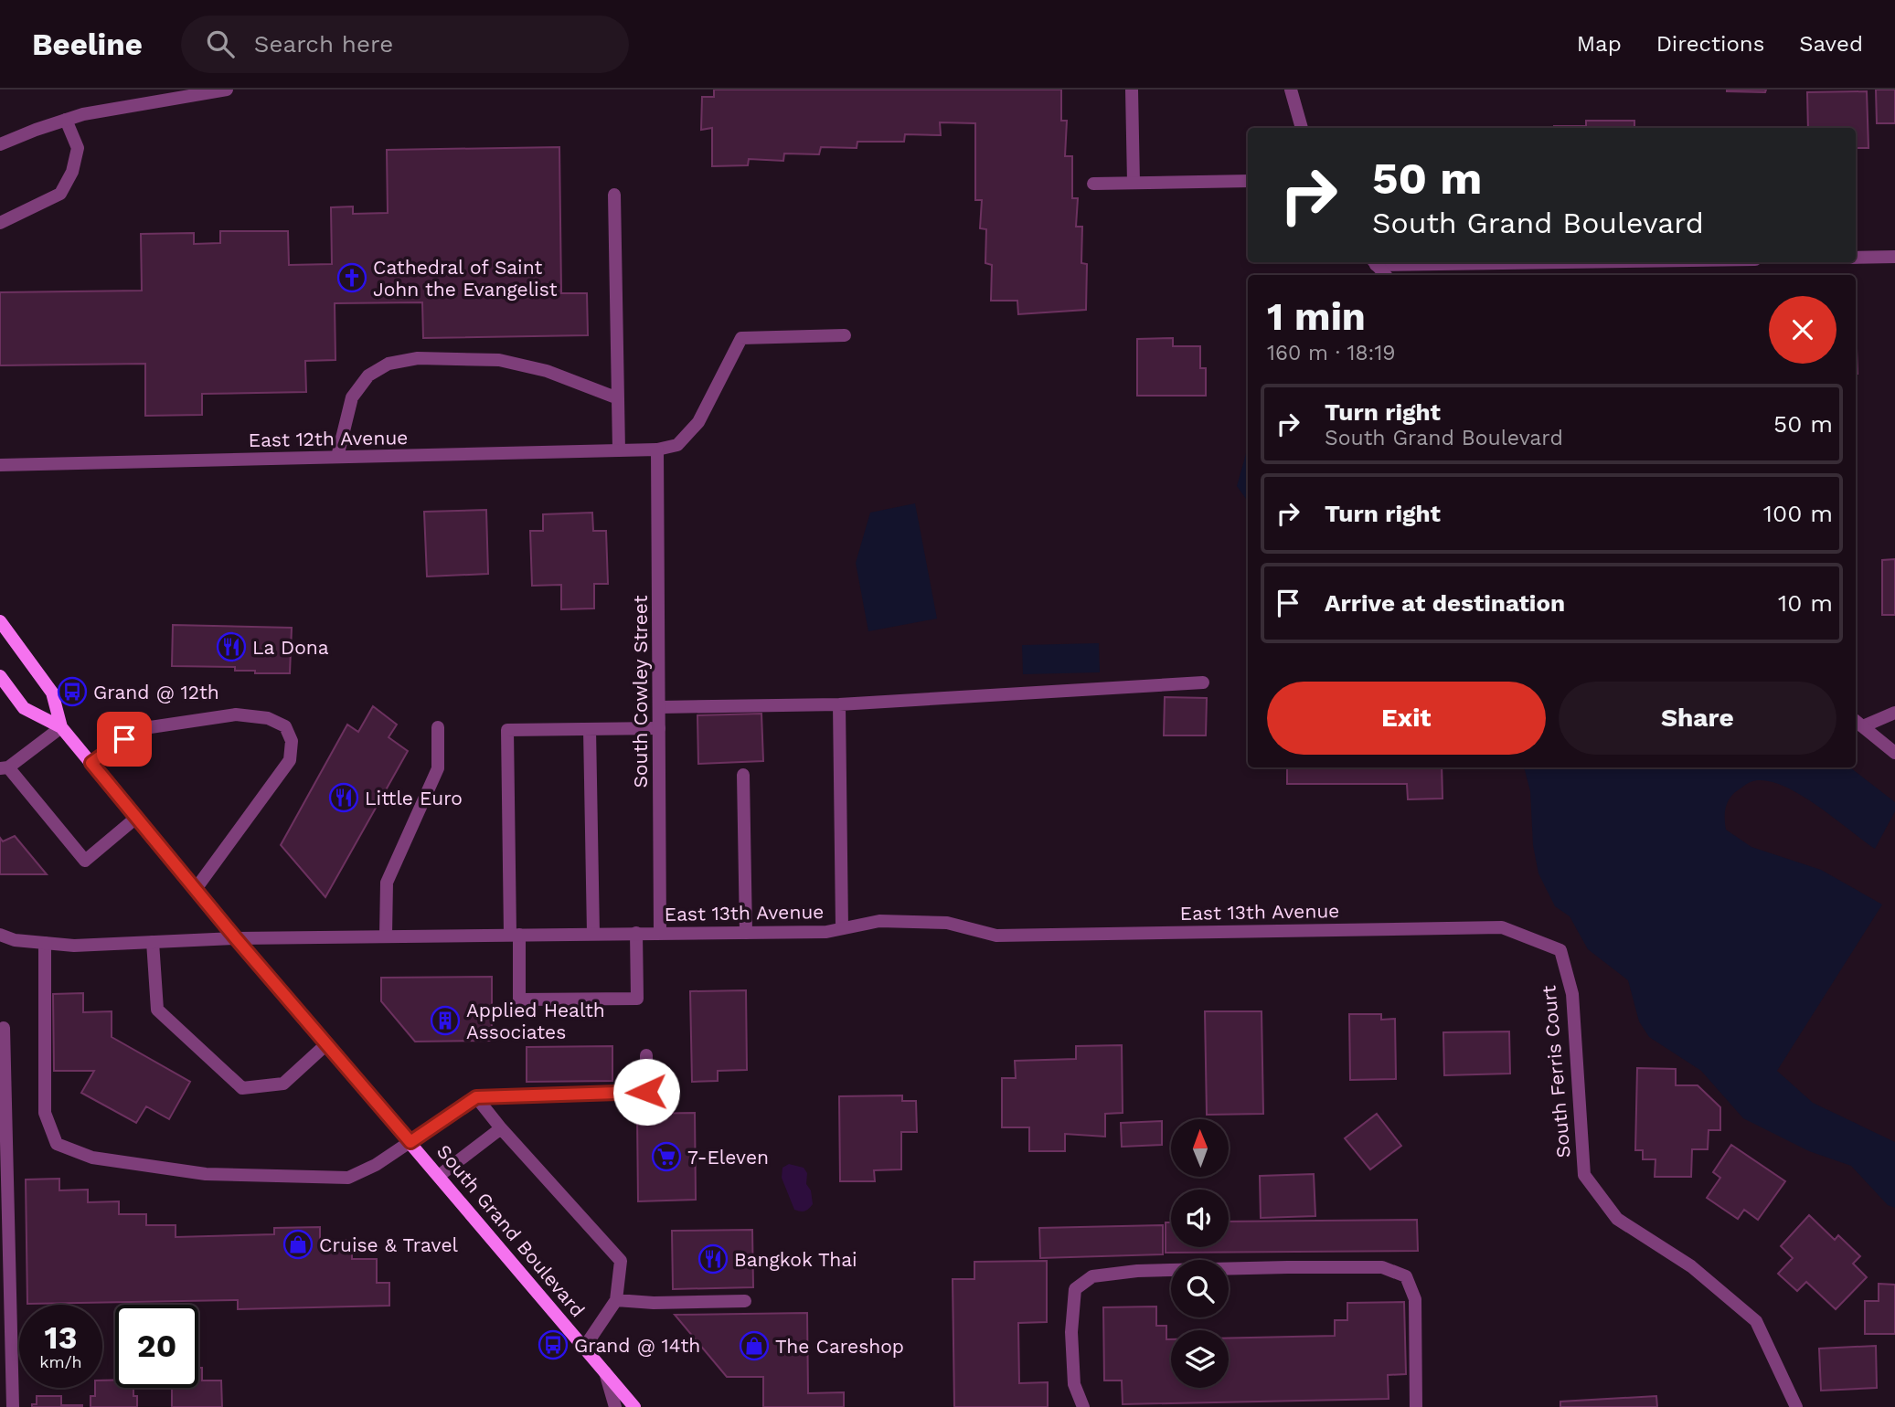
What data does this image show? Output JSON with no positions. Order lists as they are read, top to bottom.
{
  "streets": {
    "main road": ["South Grand Boulevard"],
    "street": [
      "East 12th Avenue",
      "South Cowley Street",
      "East 13th Avenue",
      "South Ferris Court"
    ]
  },
  "crossings": [
    ["East 12th Avenue", "South Cowley Street"],
    ["South Cowley Street", "East 13th Avenue"],
    ["East 13th Avenue", "South Ferris Court"],
    ["East 13th Avenue", "South Grand Boulevard"]
  ],
  "places": {
    "church": ["Cathedral of Saint John the Evangelist"],
    "restaurant": ["La Dona", "Little Euro", "Bangkok Thai"],
    "bus stop": ["Grand @ 12th", "Grand @ 14th"],
    "building": ["Applied Health Associates"],
    "supermarket": ["7-Eleven"],
    "shop": ["Cruise & Travel", "The Careshop"]
  },
  "north": "top",
  "page": {
    "header": "Beeline",
    "search": "Search here",
    "nav": ["Map", "Directions", "Saved"],
    "turn": ["50 m", "South Grand Boulevard"],
    "heading": ["1 min", "160 m · 18:19"],
    "list": [
      {
        "name": "Turn right",
        "note": "South Grand Boulevard",
        "value": "50 m"
      },
      {
        "name": "Turn right",
        "value": "100 m"
      },
      {
        "name": "Arrive at destination",
        "value": "10 m"
      }
    ],
    "buttons": ["Exit", "Share"],
    "speed": "13 km/h",
    "limit": "20"
  }
}
